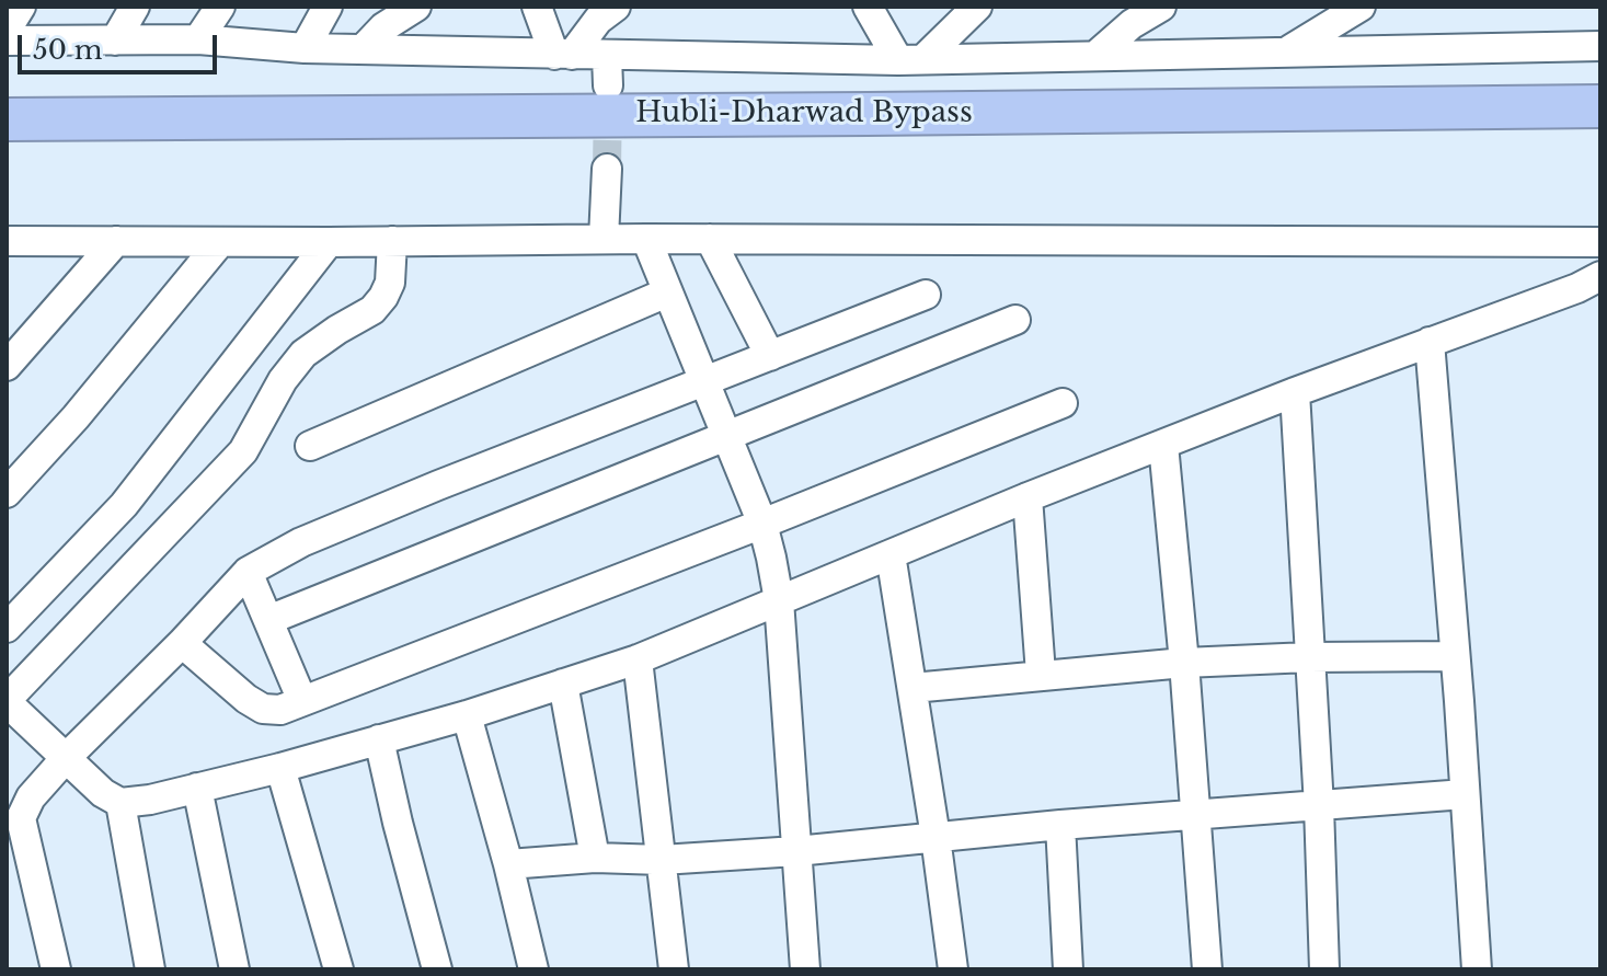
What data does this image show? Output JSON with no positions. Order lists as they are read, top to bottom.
{
  "streets": {
    "highway": ["Hubli-Dharwad Bypass"]
  },
  "scale_bar": "50 m"
}
